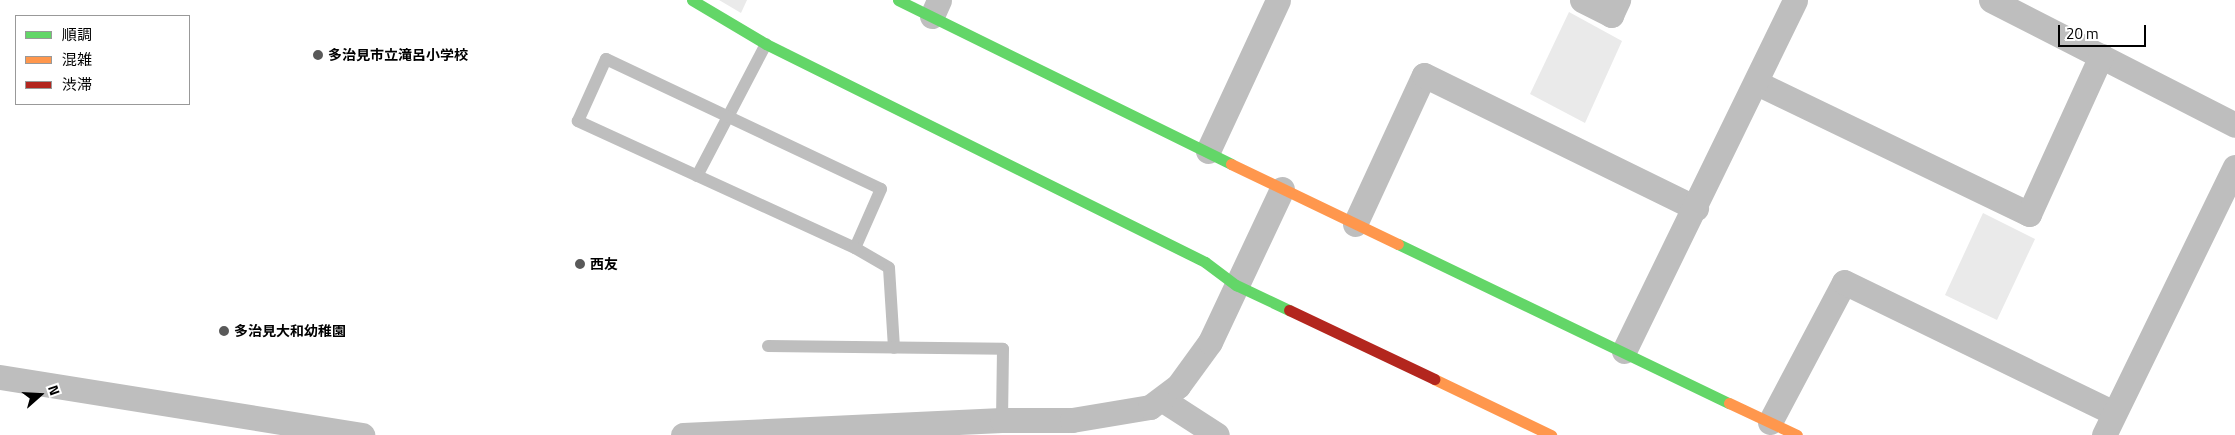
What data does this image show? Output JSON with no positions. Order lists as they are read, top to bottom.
{
  "places": ["多治見市立滝呂小学校", "西友", "多治見大和幼稚園"],
  "legend": ["順調", "混雑", "渋滞"],
  "scale_bar": "20 m",
  "north": "right"
}
